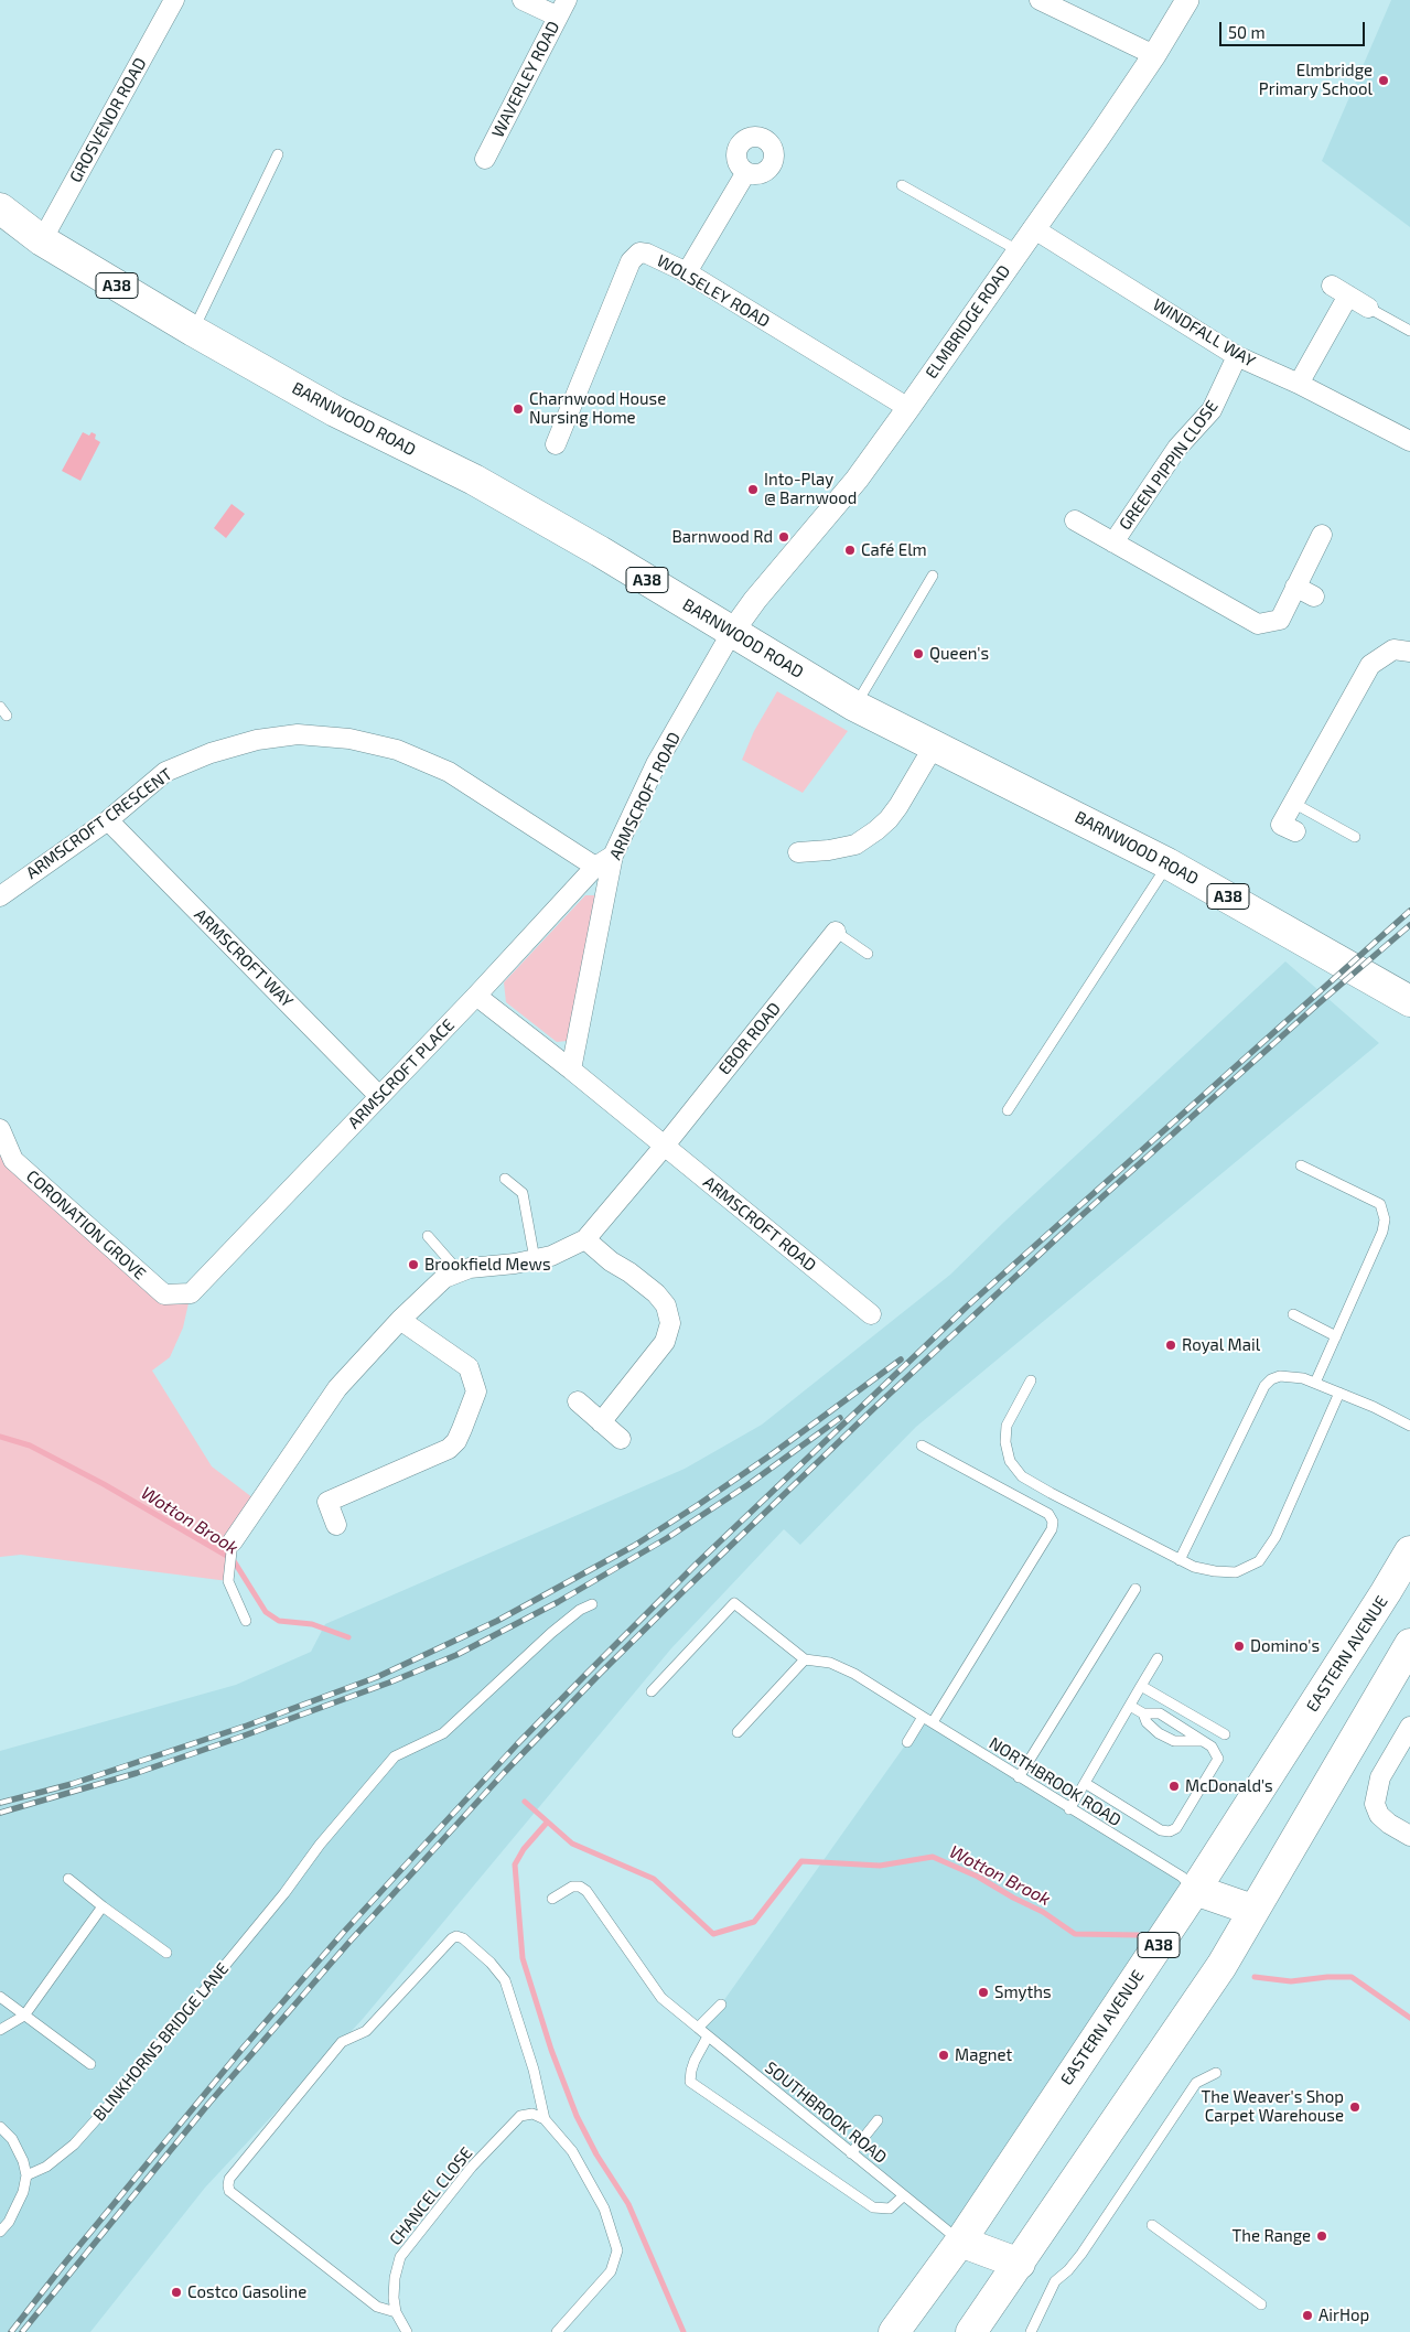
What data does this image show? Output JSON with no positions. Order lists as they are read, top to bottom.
{
  "streets": {
    "main road": ["A38", "BARNWOOD ROAD", "EASTERN AVENUE"],
    "street": [
      "WAVERLEY ROAD",
      "GROSVENOR ROAD",
      "WOLSELEY ROAD",
      "ELMBRIDGE ROAD",
      "WINDFALL WAY",
      "GREEN PIPPIN CLOSE",
      "ARMSCROFT ROAD",
      "ARMSCROFT CRESCENT",
      "ARMSCROFT WAY",
      "EBOR ROAD",
      "ARMSCROFT PLACE",
      "CORONATION GROVE"
    ],
    "lane": [
      "NORTHBROOK ROAD",
      "BLINKHORNS BRIDGE LANE",
      "SOUTHBROOK ROAD",
      "CHANCEL CLOSE"
    ]
  },
  "crossings": [
    ["GROSVENOR ROAD", "BARNWOOD ROAD"],
    ["WOLSELEY ROAD", "ELMBRIDGE ROAD"],
    ["ELMBRIDGE ROAD", "WINDFALL WAY"],
    ["ELMBRIDGE ROAD", "BARNWOOD ROAD"],
    ["ELMBRIDGE ROAD", "ARMSCROFT ROAD"],
    ["WINDFALL WAY", "GREEN PIPPIN CLOSE"],
    ["BARNWOOD ROAD", "ARMSCROFT ROAD"],
    ["ARMSCROFT ROAD", "EBOR ROAD"],
    ["ARMSCROFT ROAD", "ARMSCROFT PLACE"],
    ["ARMSCROFT CRESCENT", "ARMSCROFT WAY"],
    ["ARMSCROFT CRESCENT", "ARMSCROFT PLACE"],
    ["ARMSCROFT WAY", "ARMSCROFT PLACE"],
    ["ARMSCROFT PLACE", "CORONATION GROVE"],
    ["EASTERN AVENUE", "NORTHBROOK ROAD"],
    ["EASTERN AVENUE", "SOUTHBROOK ROAD"]
  ],
  "water": ["Wotton Brook"],
  "places": [
    "Elmbridge Primary School",
    "Charnwood House Nursing Home",
    "Into-Play @ Barnwood",
    "Barnwood Rd",
    "Café Elm",
    "Queen's",
    "Brookfield Mews",
    "Royal Mail",
    "Domino's",
    "McDonald's",
    "Smyths",
    "Magnet",
    "The Weaver's Shop Carpet Warehouse",
    "The Range",
    "Costco Gasoline",
    "AirHop"
  ],
  "scale_bar": "50 m"
}
